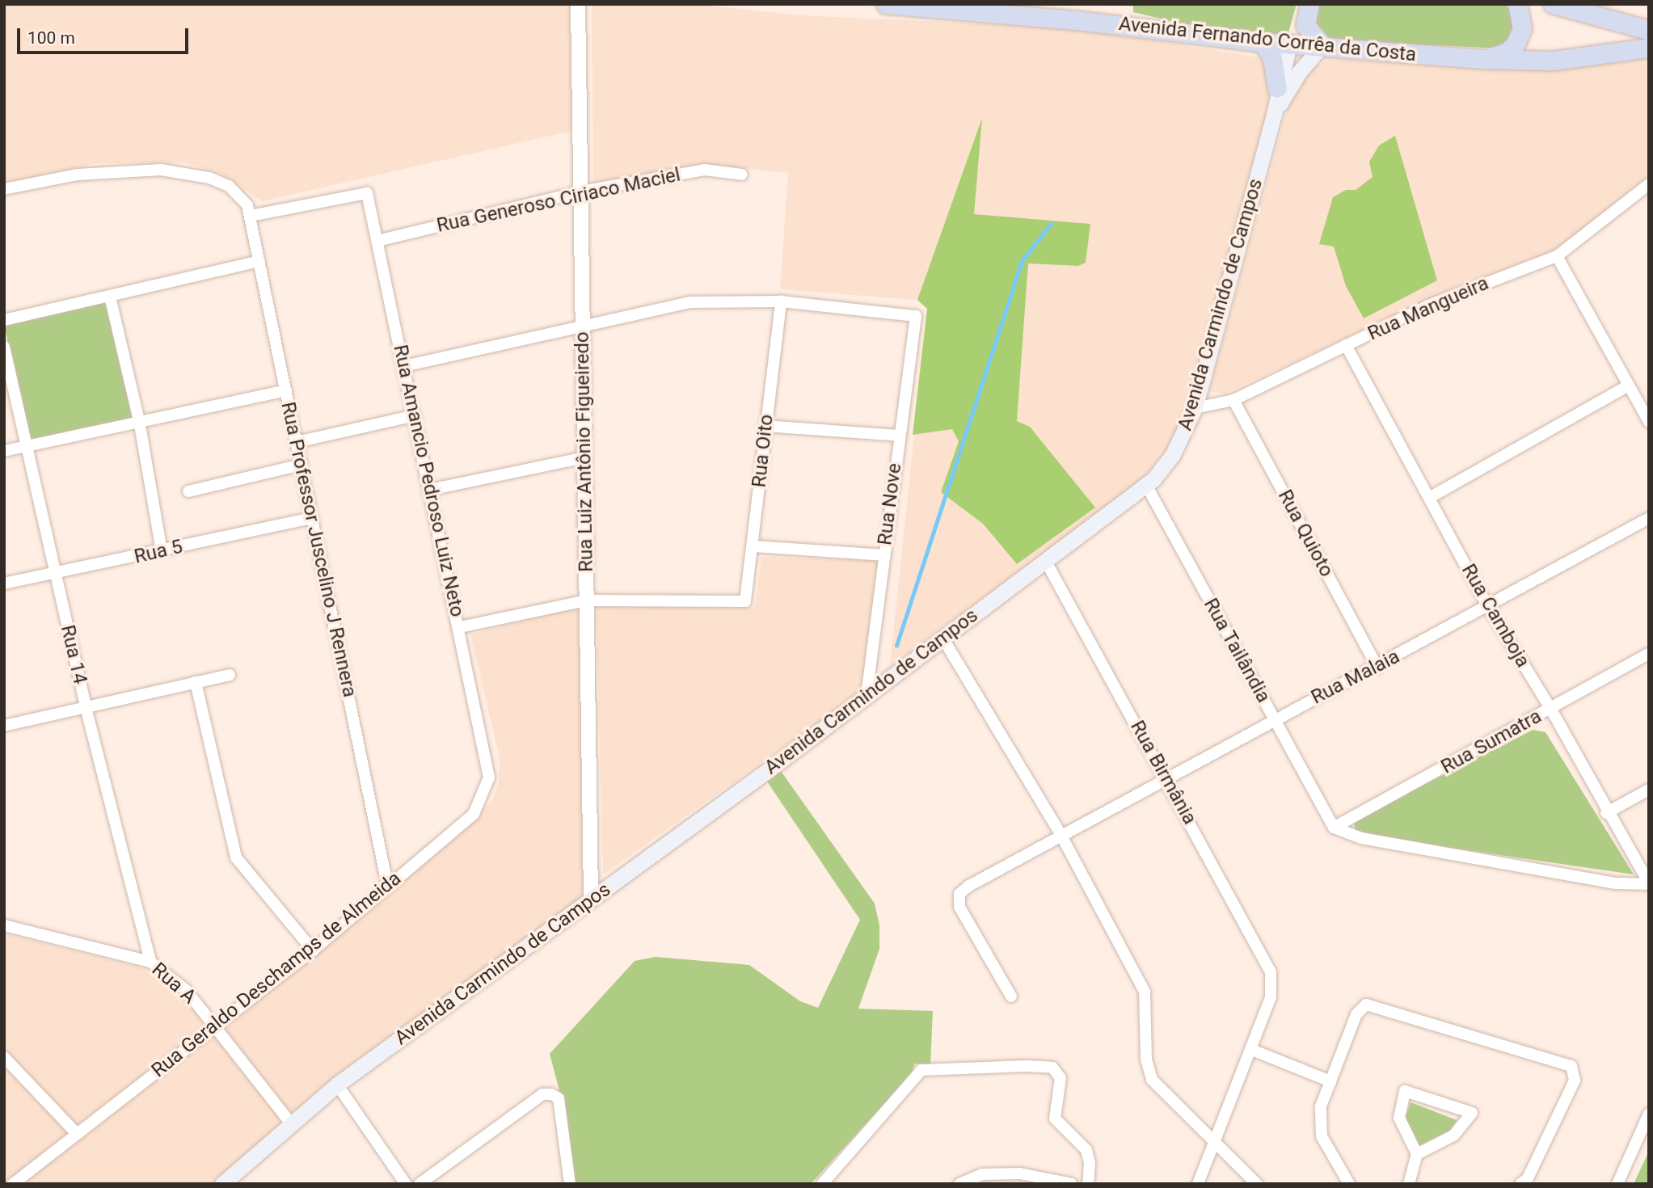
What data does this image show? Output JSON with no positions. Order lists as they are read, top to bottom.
{
  "streets": {
    "highway": ["Avenida Fernando Corrêa da Costa"],
    "main road": ["Avenida Carmindo de Campos"],
    "street": [
      "Rua Generoso Ciriaco Maciel",
      "Rua Mangueira",
      "Rua Oito",
      "Rua Luiz Antônio Figueiredo",
      "Rua Amancio Pedroso Luiz Neto",
      "Rua Nove",
      "Rua Quioto",
      "Rua Professor Juscelino J Rennera",
      "Rua 5",
      "Rua Camboja",
      "Rua Tailândia",
      "Rua 14",
      "Rua Malaia",
      "Rua Sumatra",
      "Rua Birmânia",
      "Rua Geraldo Deschamps de Almeida",
      "Rua A"
    ]
  },
  "crossings": [
    ["Avenida Fernando Corrêa da Costa", "Avenida Carmindo de Campos"],
    ["Rua Generoso Ciriaco Maciel", "Rua Luiz Antônio Figueiredo"],
    ["Rua Generoso Ciriaco Maciel", "Rua Amancio Pedroso Luiz Neto"],
    ["Avenida Carmindo de Campos", "Rua Mangueira"],
    ["Avenida Carmindo de Campos", "Rua Luiz Antônio Figueiredo"],
    ["Avenida Carmindo de Campos", "Rua Nove"],
    ["Avenida Carmindo de Campos", "Rua Tailândia"],
    ["Avenida Carmindo de Campos", "Rua Birmânia"],
    ["Avenida Carmindo de Campos", "Rua A"],
    ["Rua Mangueira", "Rua Quioto"],
    ["Rua Mangueira", "Rua Camboja"],
    ["Rua Oito", "Rua Luiz Antônio Figueiredo"],
    ["Rua Oito", "Rua Nove"],
    ["Rua Amancio Pedroso Luiz Neto", "Rua Professor Juscelino J Rennera"],
    ["Rua Amancio Pedroso Luiz Neto", "Rua Geraldo Deschamps de Almeida"],
    ["Rua Quioto", "Rua Malaia"],
    ["Rua Professor Juscelino J Rennera", "Rua 5"],
    ["Rua Professor Juscelino J Rennera", "Rua Geraldo Deschamps de Almeida"],
    ["Rua 5", "Rua 14"],
    ["Rua Camboja", "Rua Malaia"],
    ["Rua Camboja", "Rua Sumatra"],
    ["Rua Tailândia", "Rua Malaia"],
    ["Rua Tailândia", "Rua Sumatra"],
    ["Rua 14", "Rua A"],
    ["Rua Malaia", "Rua Birmânia"],
    ["Rua Geraldo Deschamps de Almeida", "Rua A"]
  ],
  "scale_bar": "100 m"
}
